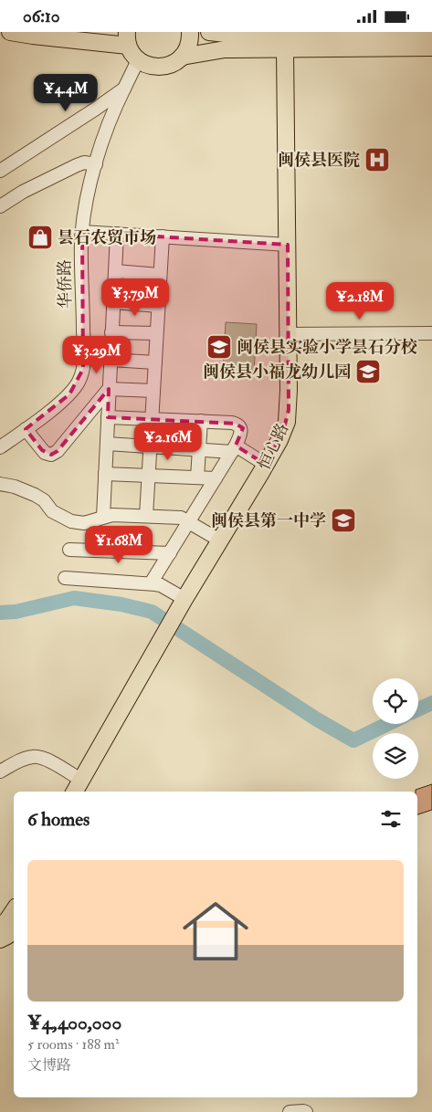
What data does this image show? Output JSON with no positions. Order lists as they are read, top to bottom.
{
  "streets": {
    "main road": ["恒心路"],
    "street": ["华侨路"]
  },
  "places": {
    "hospital": ["闽侯县医院"],
    "shop": ["昙石农贸市场"],
    "school or university": ["闽侯县实验小学昙石分校", "闽侯县小福龙幼儿园", "闽侯县第一中学"]
  },
  "page": {
    "status": "06:10",
    "price": [
      "¥4.4M",
      "¥3.79M",
      "¥2.18M",
      "¥3.29M",
      "¥2.16M",
      "¥1.68M"
    ],
    "heading": "6 homes",
    "list": [
      {
        "name": "¥4,400,000",
        "note": "5 rooms · 188 m² · 文博路"
      }
    ]
  }
}
